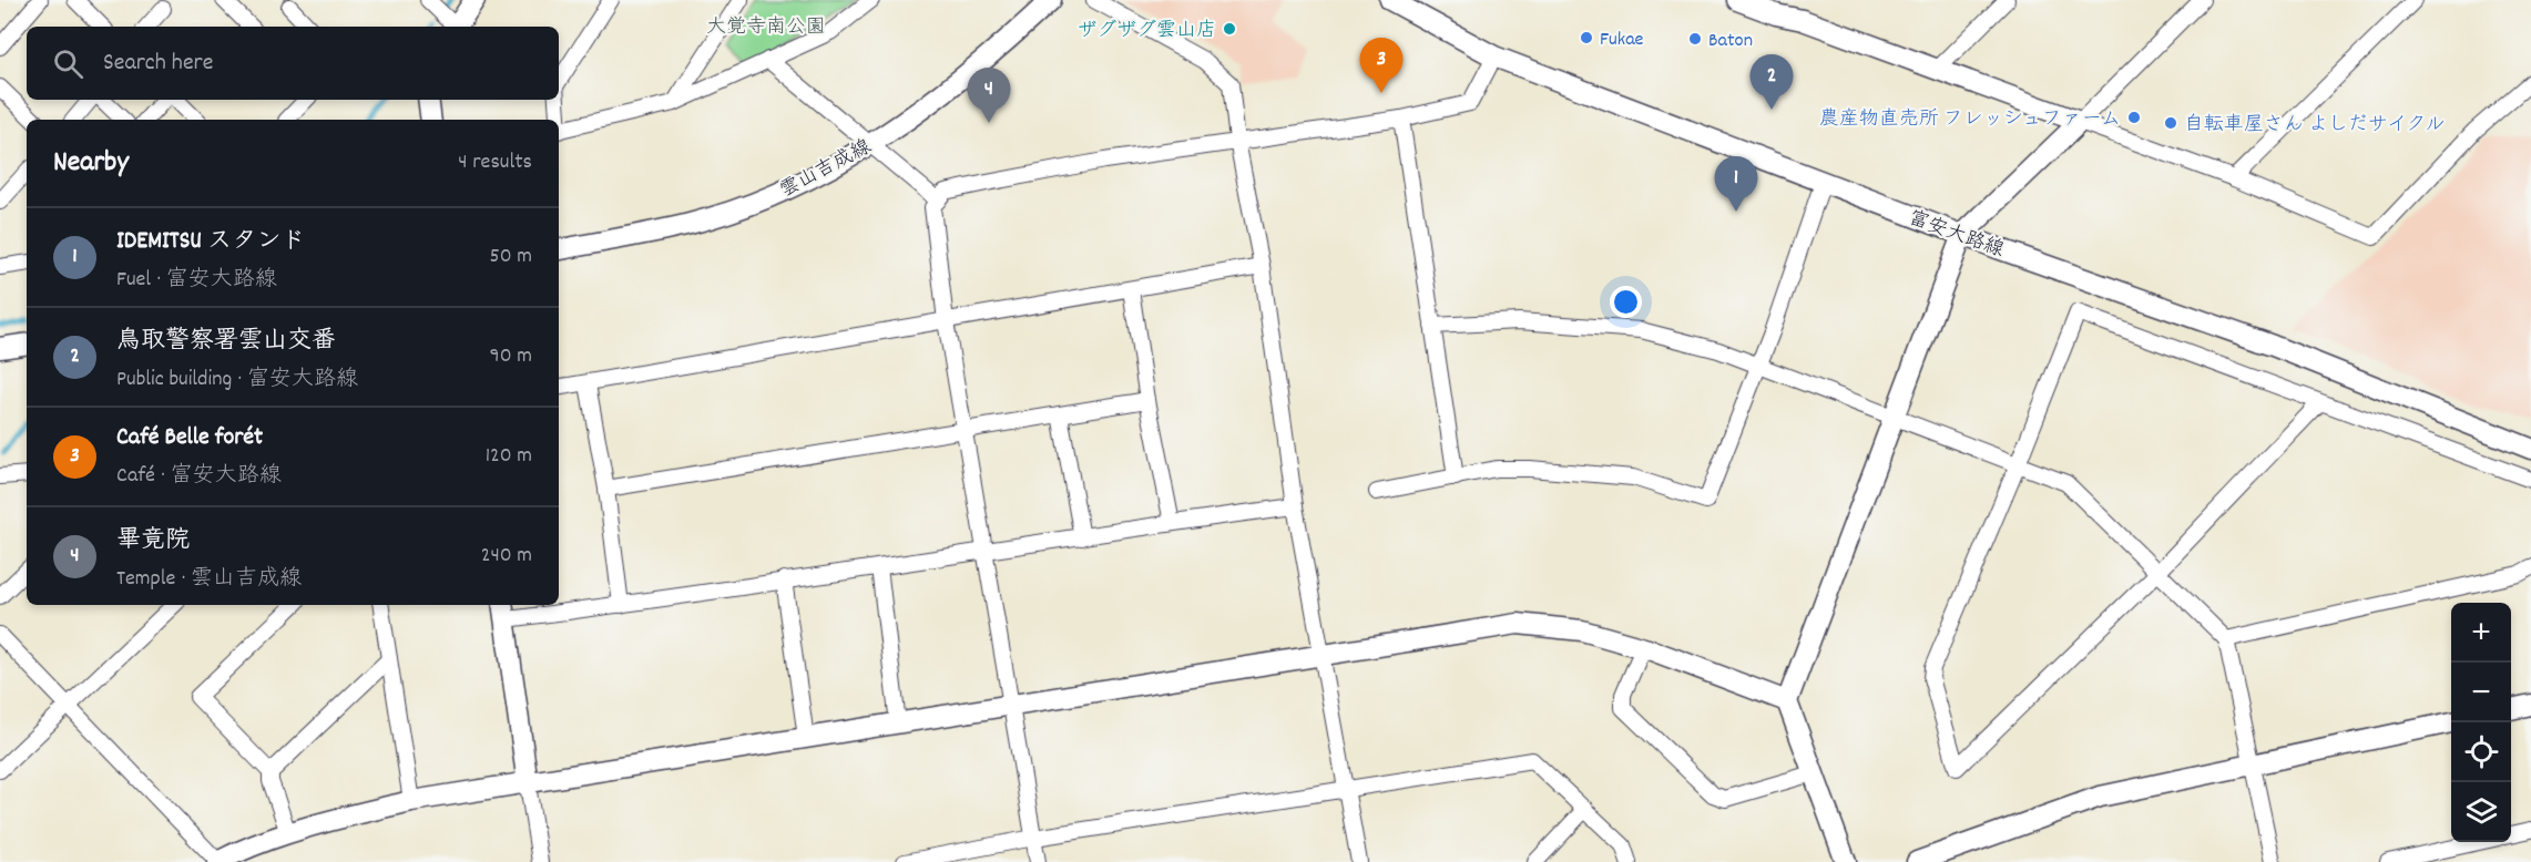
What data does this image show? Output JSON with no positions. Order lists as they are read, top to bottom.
{
  "streets": {
    "street": ["雲山吉成線", "富安大路線"]
  },
  "parks": ["大覚寺南公園"],
  "places": [
    "ザグザグ雲山店",
    "Fukae",
    "Baton",
    "農産物直売所 フレッシュファーム",
    "自転車屋さん よしだサイクル"
  ],
  "page": {
    "search": "Search here",
    "pins": [
      "3",
      "2",
      "4",
      "1"
    ],
    "heading": ["Nearby", "4 results"],
    "list": [
      {
        "mark": "1",
        "name": "IDEMITSU スタンド",
        "note": "Fuel · 富安大路線",
        "value": "50 m"
      },
      {
        "mark": "2",
        "name": "鳥取警察署雲山交番",
        "note": "Public building · 富安大路線",
        "value": "90 m"
      },
      {
        "mark": "3",
        "name": "Café Belle forét",
        "note": "Café · 富安大路線",
        "value": "120 m"
      },
      {
        "mark": "4",
        "name": "畢竟院",
        "note": "Temple · 雲山吉成線",
        "value": "240 m"
      }
    ],
    "map_buttons": ["+", "−"]
  }
}
